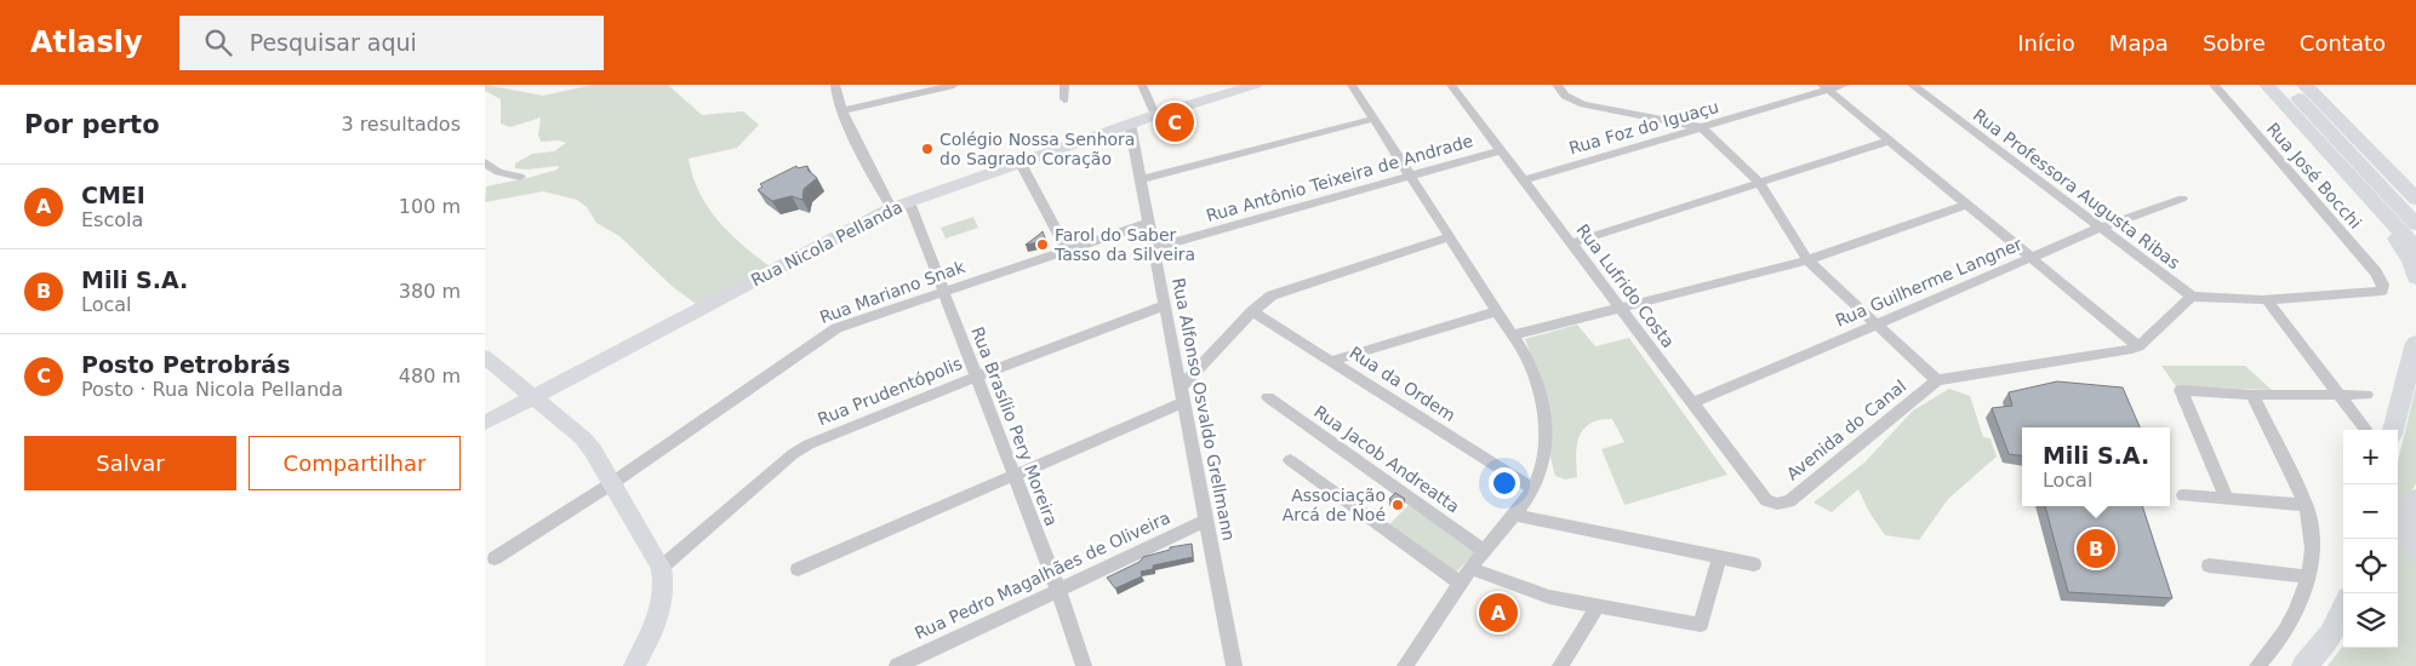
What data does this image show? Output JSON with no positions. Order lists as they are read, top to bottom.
{
  "streets": {
    "main road": ["Rua Nicola Pellanda"],
    "street": [
      "Rua Foz do Iguaçu",
      "Rua José Bocchi",
      "Rua Antônio Teixeira de Andrade",
      "Rua Professora Augusta Ribas",
      "Rua Guilherme Langner",
      "Rua Lufrido Costa",
      "Rua Mariano Snak",
      "Rua da Ordem",
      "Rua Prudentópolis",
      "Rua Alfonso Osvaldo Grellmann",
      "Rua Brasílio Pery Moreira",
      "Avenida do Canal",
      "Rua Jacob Andreatta",
      "Rua Pedro Magalhães de Oliveira"
    ]
  },
  "crossings": [
    ["Rua Foz do Iguaçu", "Rua Lufrido Costa"],
    ["Rua Antônio Teixeira de Andrade", "Rua Lufrido Costa"],
    ["Rua Antônio Teixeira de Andrade", "Rua Alfonso Osvaldo Grellmann"],
    ["Rua Professora Augusta Ribas", "Rua Guilherme Langner"],
    ["Rua Nicola Pellanda", "Rua Alfonso Osvaldo Grellmann"],
    ["Rua Nicola Pellanda", "Rua Brasílio Pery Moreira"],
    ["Rua Guilherme Langner", "Rua Lufrido Costa"],
    ["Rua Lufrido Costa", "Avenida do Canal"],
    ["Rua Mariano Snak", "Rua Alfonso Osvaldo Grellmann"],
    ["Rua Mariano Snak", "Rua Brasílio Pery Moreira"],
    ["Rua Prudentópolis", "Rua Alfonso Osvaldo Grellmann"],
    ["Rua Prudentópolis", "Rua Brasílio Pery Moreira"],
    ["Rua Alfonso Osvaldo Grellmann", "Rua Pedro Magalhães de Oliveira"],
    ["Rua Brasílio Pery Moreira", "Rua Pedro Magalhães de Oliveira"]
  ],
  "places": ["Colégio Nossa Senhora do Sagrado Coração", "Farol do Saber Tasso da Silveira", "Associação Arcá de Noé"],
  "page": {
    "header": "Atlasly",
    "search": "Pesquisar aqui",
    "nav": [
      "Início",
      "Mapa",
      "Sobre",
      "Contato"
    ],
    "heading": ["Por perto", "3 resultados"],
    "pins": ["C", "B", "A"],
    "list": [
      {
        "mark": "A",
        "name": "CMEI",
        "note": "Escola",
        "value": "100 m"
      },
      {
        "mark": "B",
        "name": "Mili S.A.",
        "note": "Local",
        "value": "380 m"
      },
      {
        "mark": "C",
        "name": "Posto Petrobrás",
        "note": "Posto · Rua Nicola Pellanda",
        "value": "480 m"
      }
    ],
    "buttons": ["Salvar", "Compartilhar"],
    "popup": ["Mili S.A.", "Local"],
    "map_buttons": ["+", "−"]
  }
}
